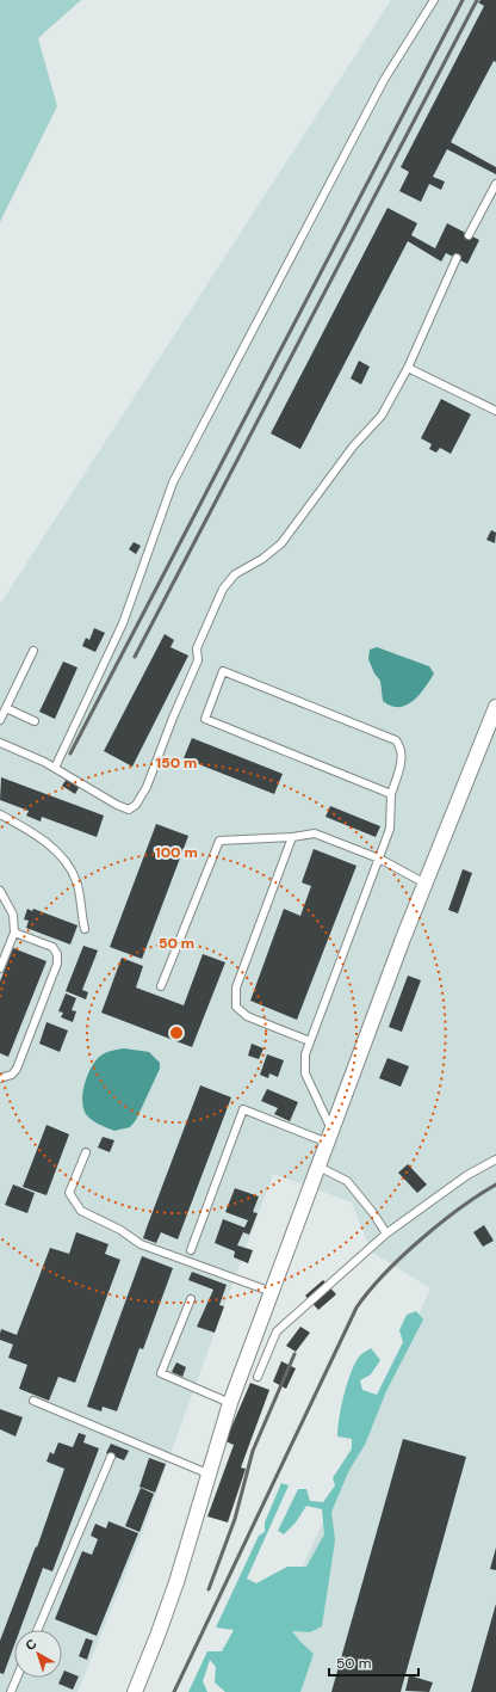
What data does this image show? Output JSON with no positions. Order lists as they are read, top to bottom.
{
  "scale_bar": "50 m",
  "north": "top left",
  "rings": ["150 m", "100 m", "50 m"]
}
